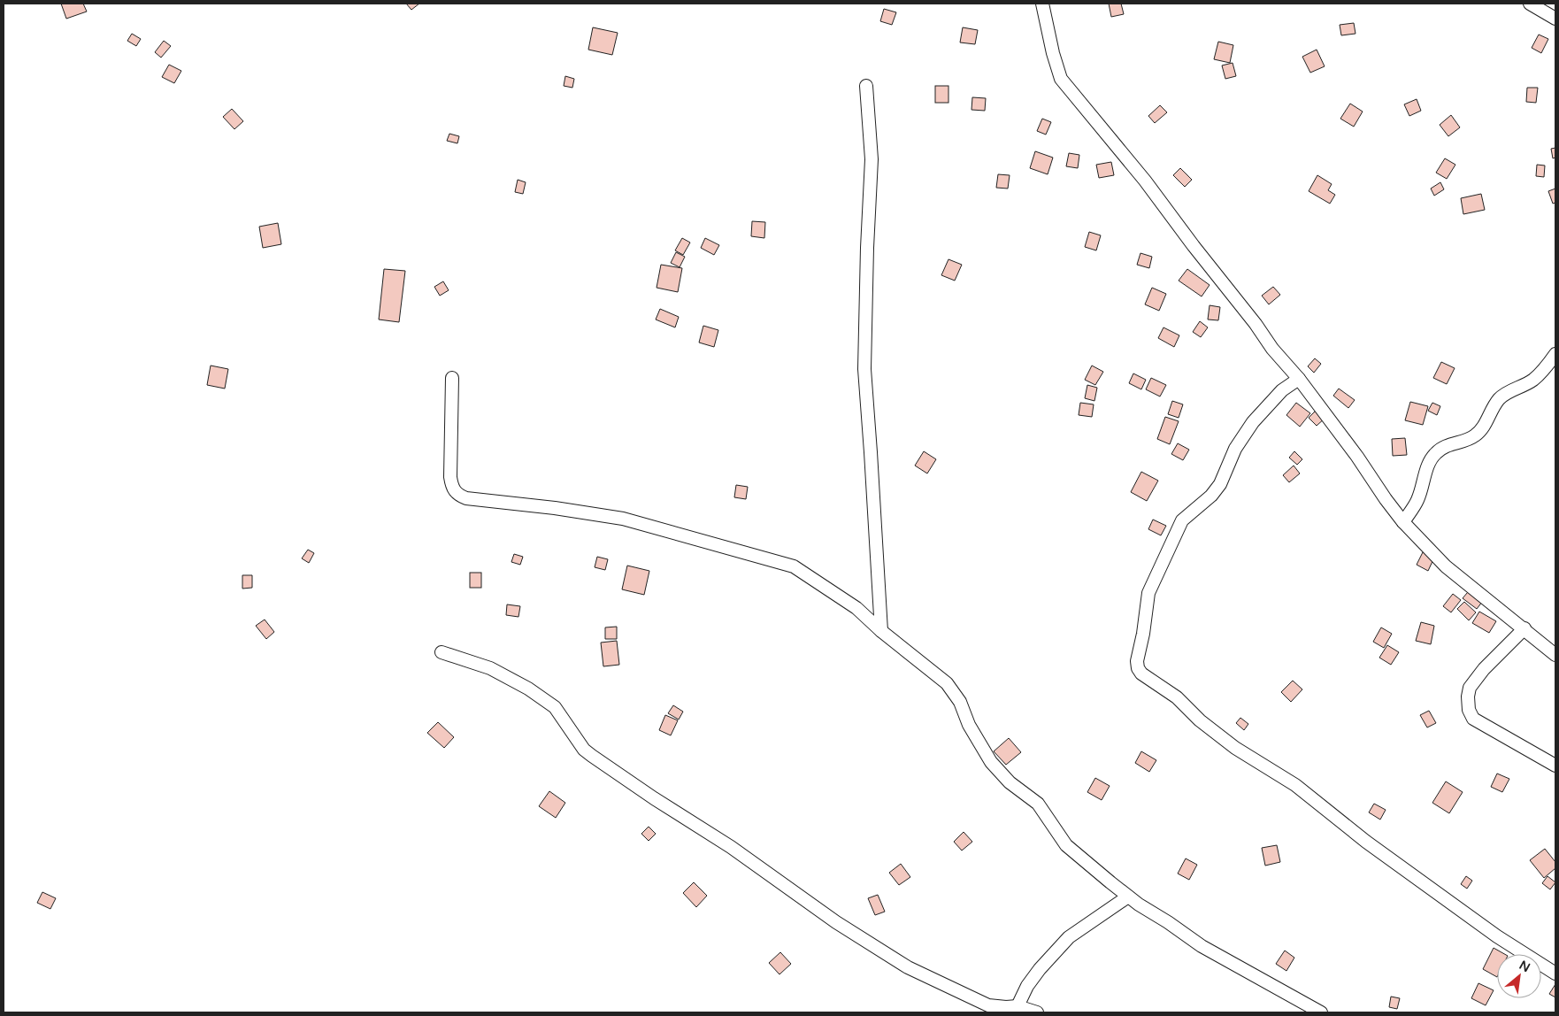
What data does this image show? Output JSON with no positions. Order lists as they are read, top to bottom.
{
  "north": "top right"
}
